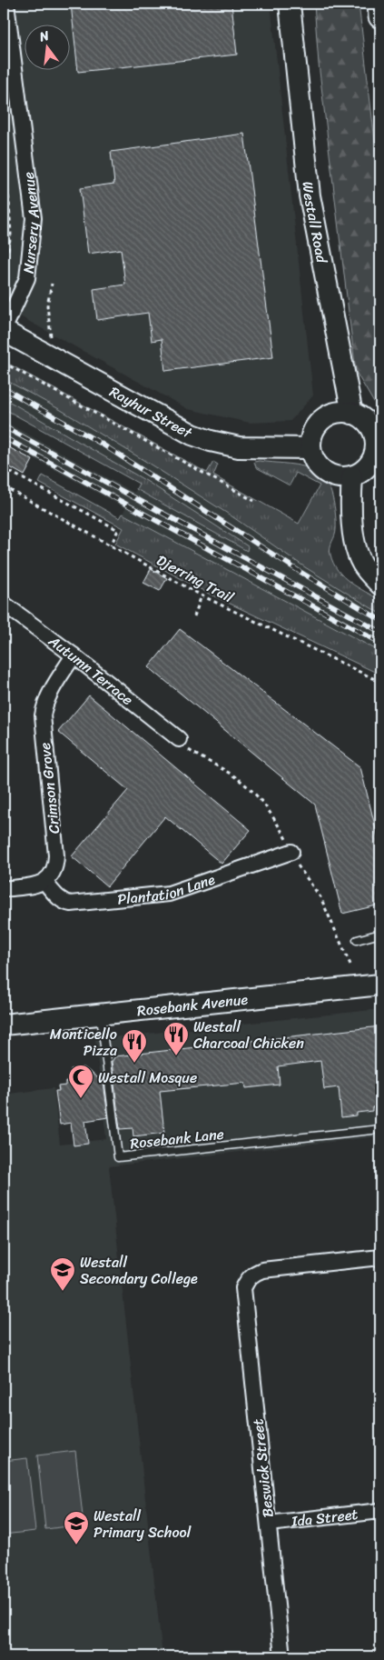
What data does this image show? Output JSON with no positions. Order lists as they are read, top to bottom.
{
  "streets": {
    "main road": ["Westall Road", "Rayhur Street", "Rosebank Avenue"],
    "street": [
      "Nursery Avenue",
      "Autumn Terrace",
      "Crimson Grove",
      "Plantation Lane",
      "Beswick Street",
      "Ida Street"
    ],
    "lane": ["Rosebank Lane"],
    "path": ["Djerring Trail"]
  },
  "crossings": [
    ["Westall Road", "Rayhur Street"],
    ["Nursery Avenue", "Rayhur Street"],
    ["Autumn Terrace", "Crimson Grove"],
    ["Crimson Grove", "Plantation Lane"],
    ["Rosebank Avenue", "Rosebank Lane"],
    ["Beswick Street", "Ida Street"]
  ],
  "places": {
    "restaurant": ["Westall Charcoal Chicken", "Monticello Pizza"],
    "mosque": ["Westall Mosque"],
    "school or university": ["Westall Secondary College", "Westall Primary School"]
  },
  "north": "top"
}
